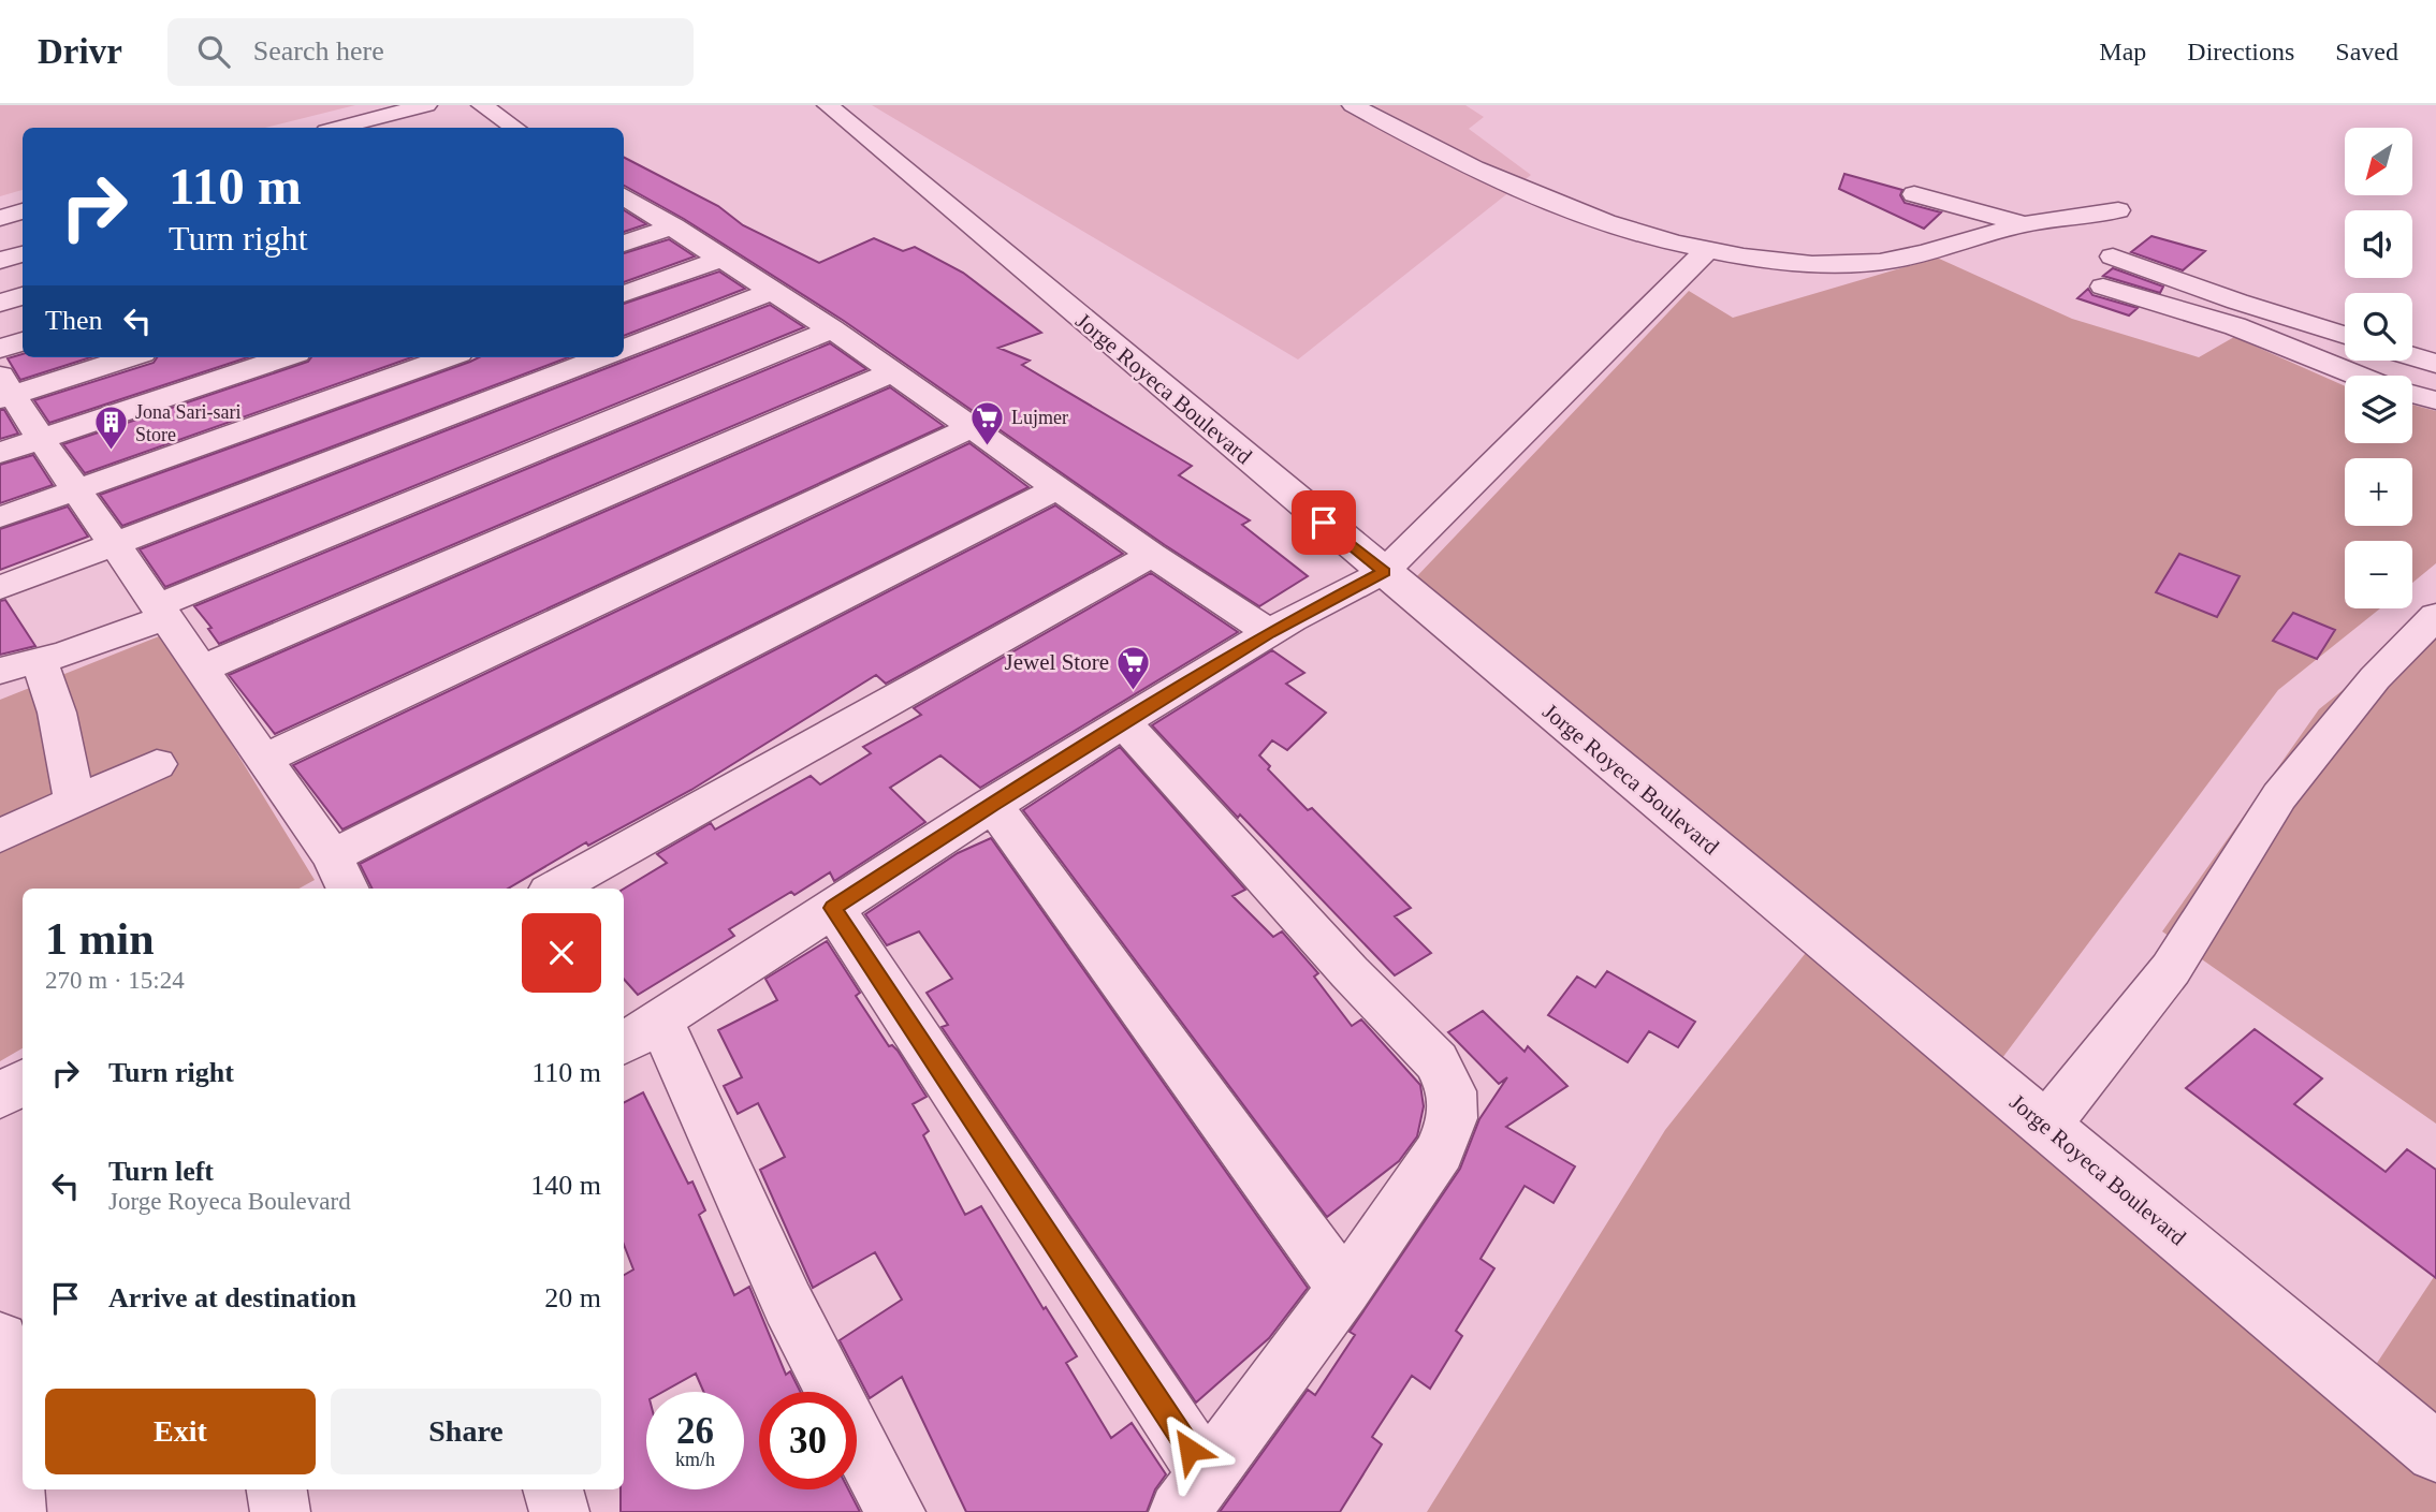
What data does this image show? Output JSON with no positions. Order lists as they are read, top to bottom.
{
  "streets": {
    "street": ["Jorge Royeca Boulevard"]
  },
  "places": {
    "supermarket": ["Lujmer", "Jewel Store"],
    "building": ["Jona Sari-sari Store"]
  },
  "north": "bottom left",
  "page": {
    "header": "Drivr",
    "search": "Search here",
    "nav": ["Map", "Directions", "Saved"],
    "map_buttons": ["+", "−"],
    "turn": ["110 m", "Turn right"],
    "then": "Then",
    "heading": ["1 min", "270 m · 15:24"],
    "list": [
      {
        "name": "Turn right",
        "value": "110 m"
      },
      {
        "name": "Turn left",
        "note": "Jorge Royeca Boulevard",
        "value": "140 m"
      },
      {
        "name": "Arrive at destination",
        "value": "20 m"
      }
    ],
    "buttons": ["Exit", "Share"],
    "speed": "26 km/h",
    "limit": "30"
  }
}
